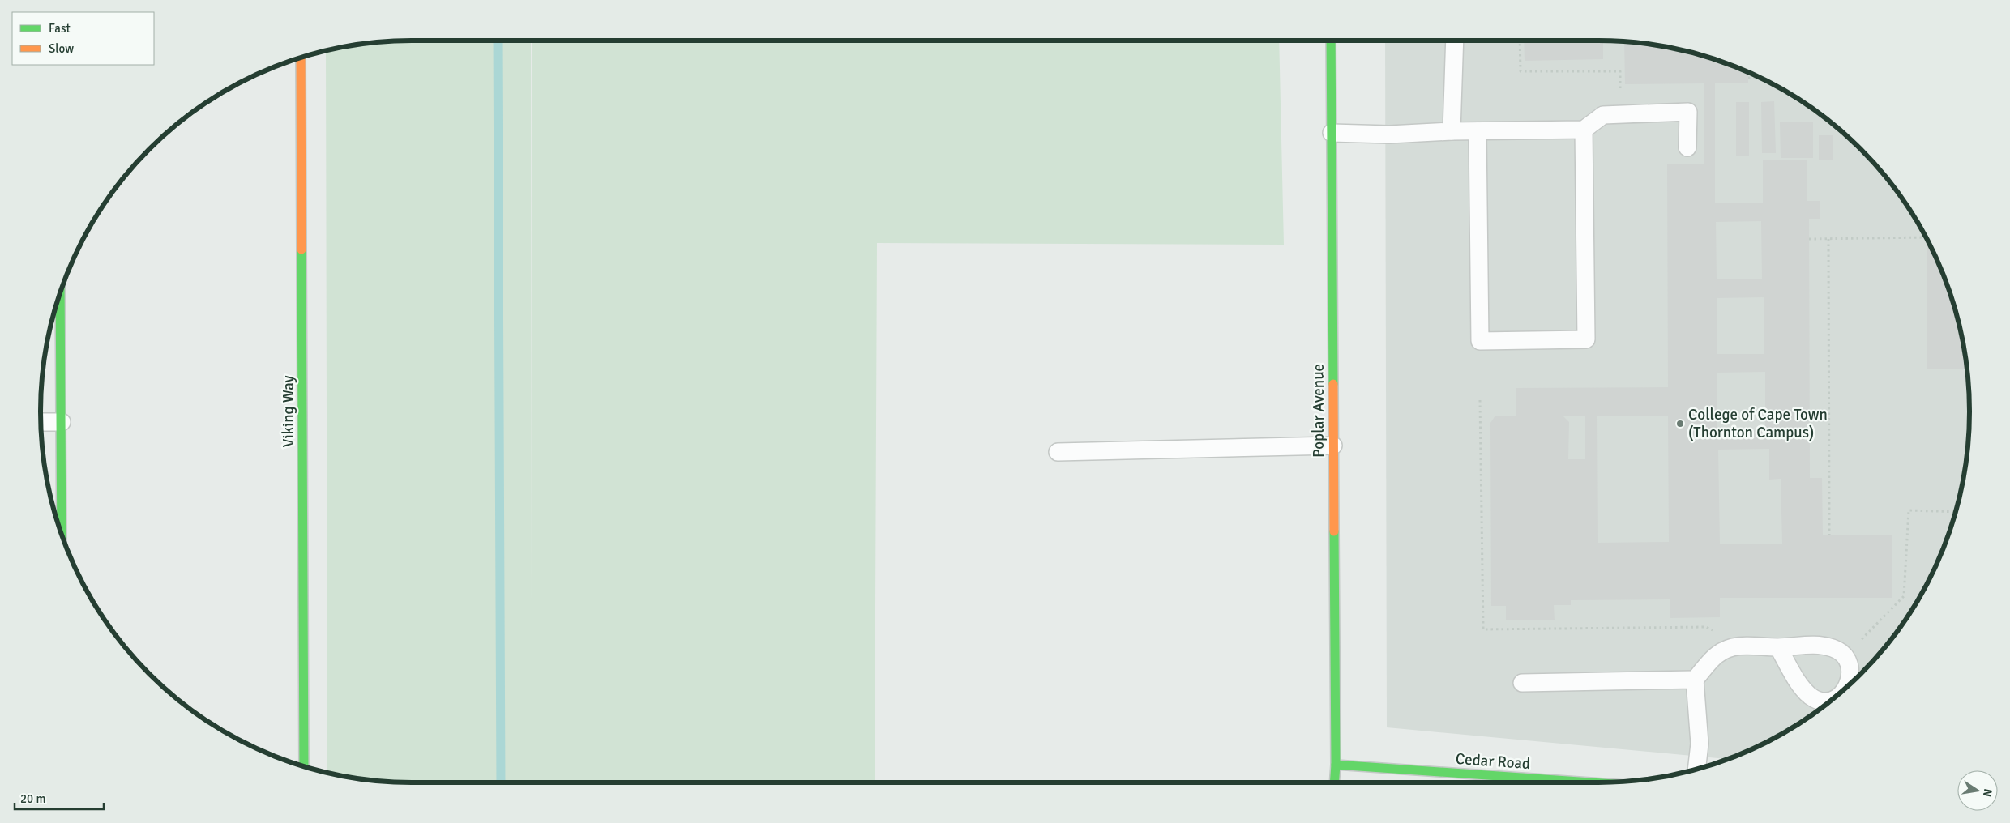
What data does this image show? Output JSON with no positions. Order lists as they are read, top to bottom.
{
  "streets": {
    "street": ["Poplar Avenue", "Viking Way", "Cedar Road"]
  },
  "crossings": [
    ["Poplar Avenue", "Cedar Road"]
  ],
  "places": ["College of Cape Town (Thornton Campus)"],
  "legend": ["Fast", "Slow"],
  "scale_bar": "20 m",
  "north": "right"
}
